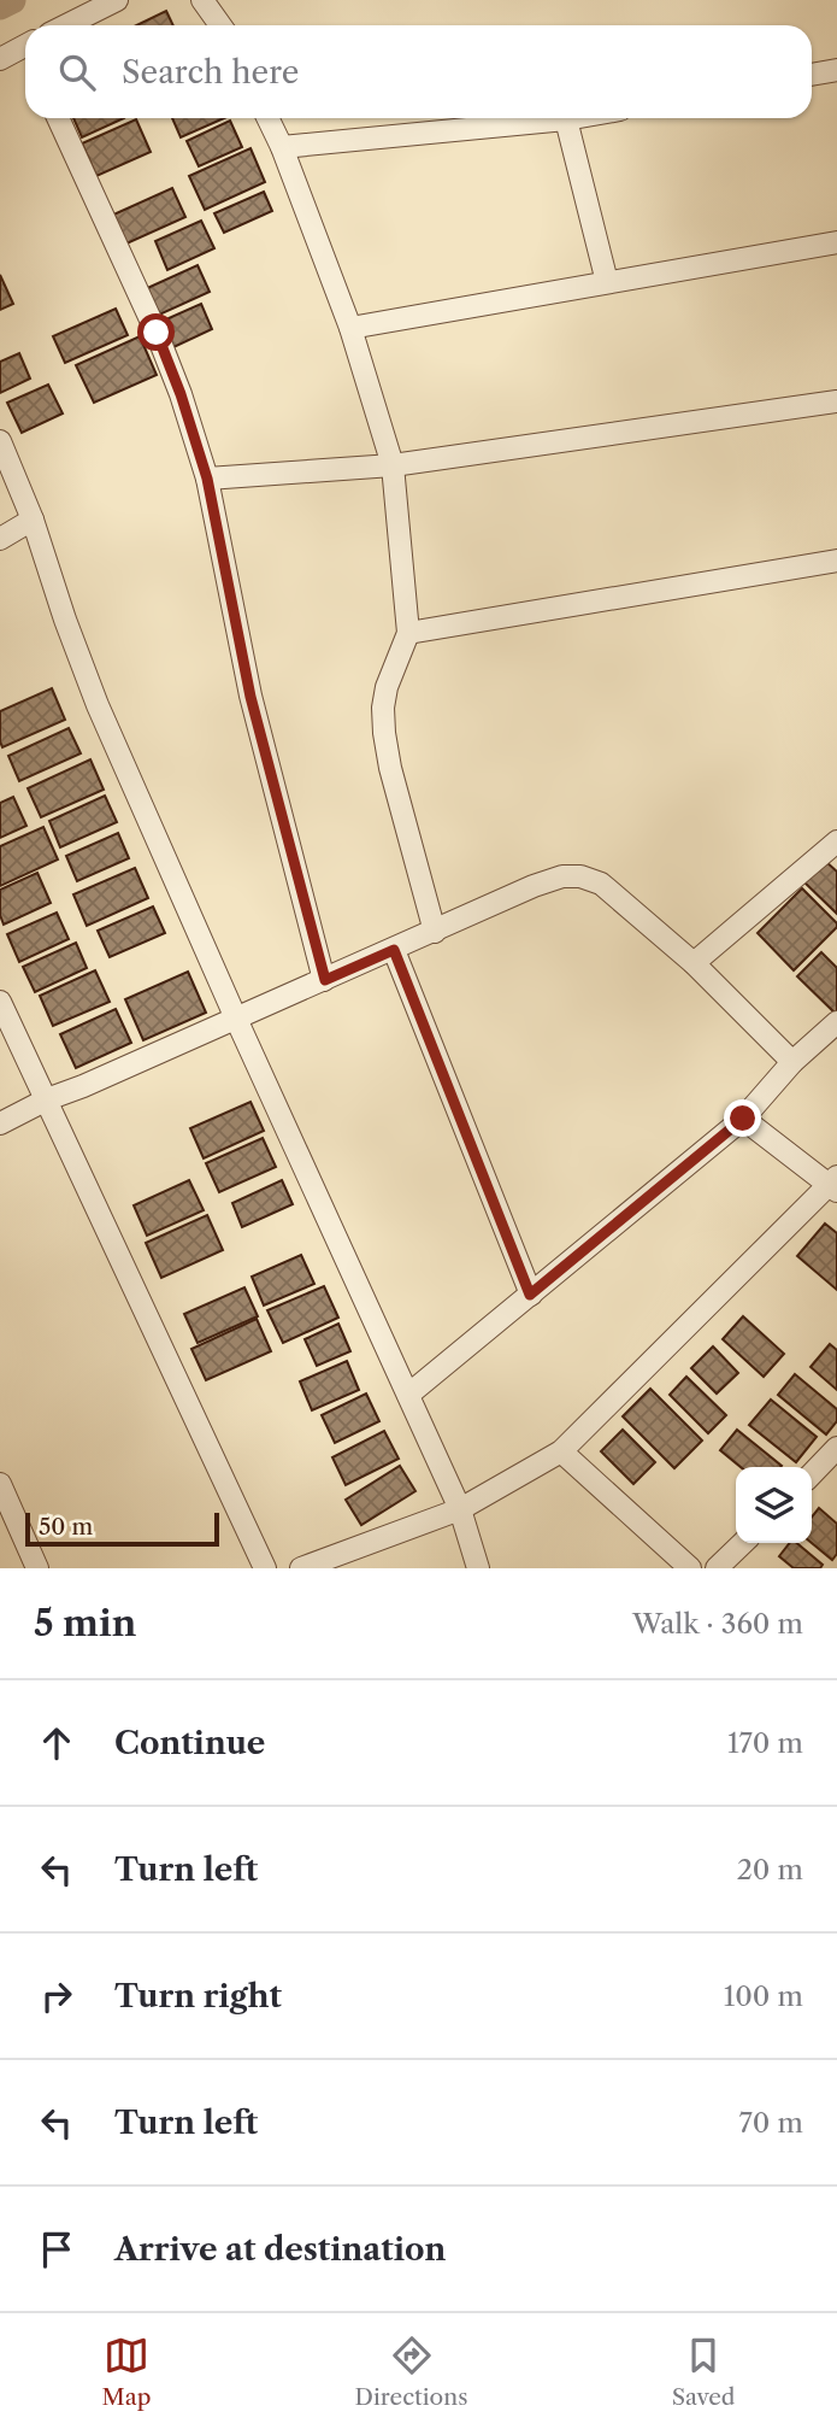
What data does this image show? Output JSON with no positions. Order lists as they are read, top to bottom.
{
  "scale_bar": "50 m",
  "page": {
    "search": "Search here",
    "scale": "50 m",
    "heading": ["5 min", "Walk · 360 m"],
    "list": [
      ["Continue", "170 m"],
      ["Turn left", "20 m"],
      ["Turn right", "100 m"],
      ["Turn left", "70 m"],
      "Arrive at destination"
    ],
    "nav": ["Map", "Directions", "Saved"]
  }
}
